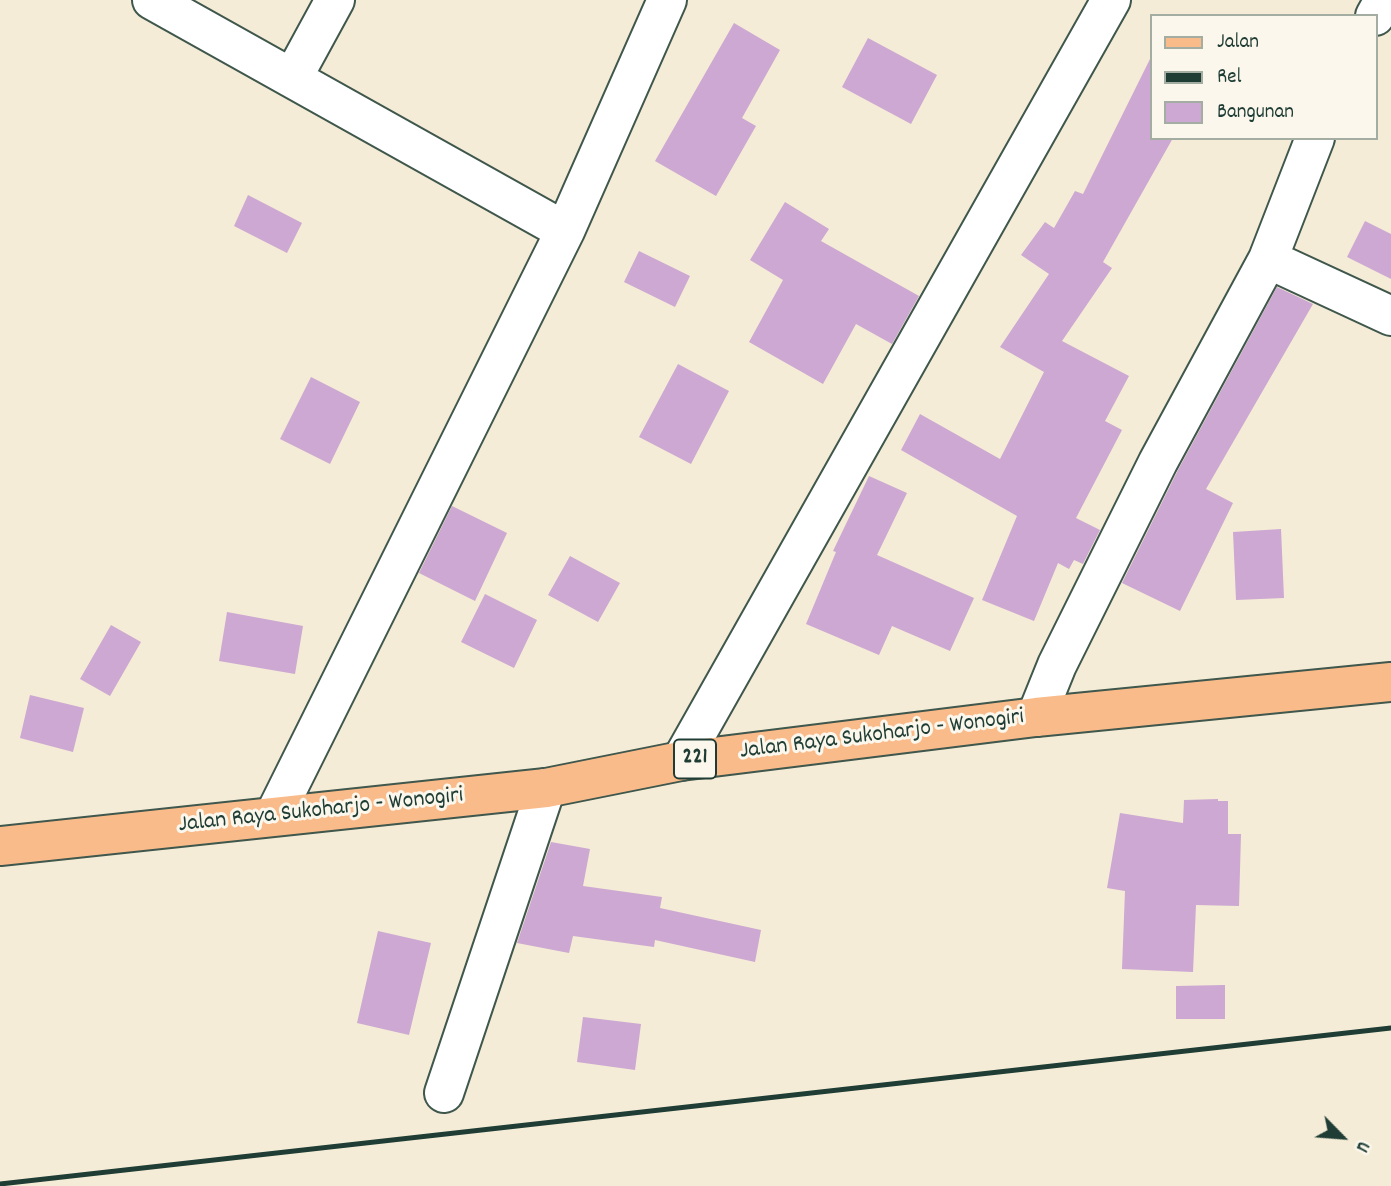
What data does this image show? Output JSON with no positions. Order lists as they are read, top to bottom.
{
  "streets": {
    "main road": ["Jalan Raya Sukoharjo - Wonogiri", "221"]
  },
  "legend": ["Jalan", "Rel", "Bangunan"],
  "north": "bottom right"
}
